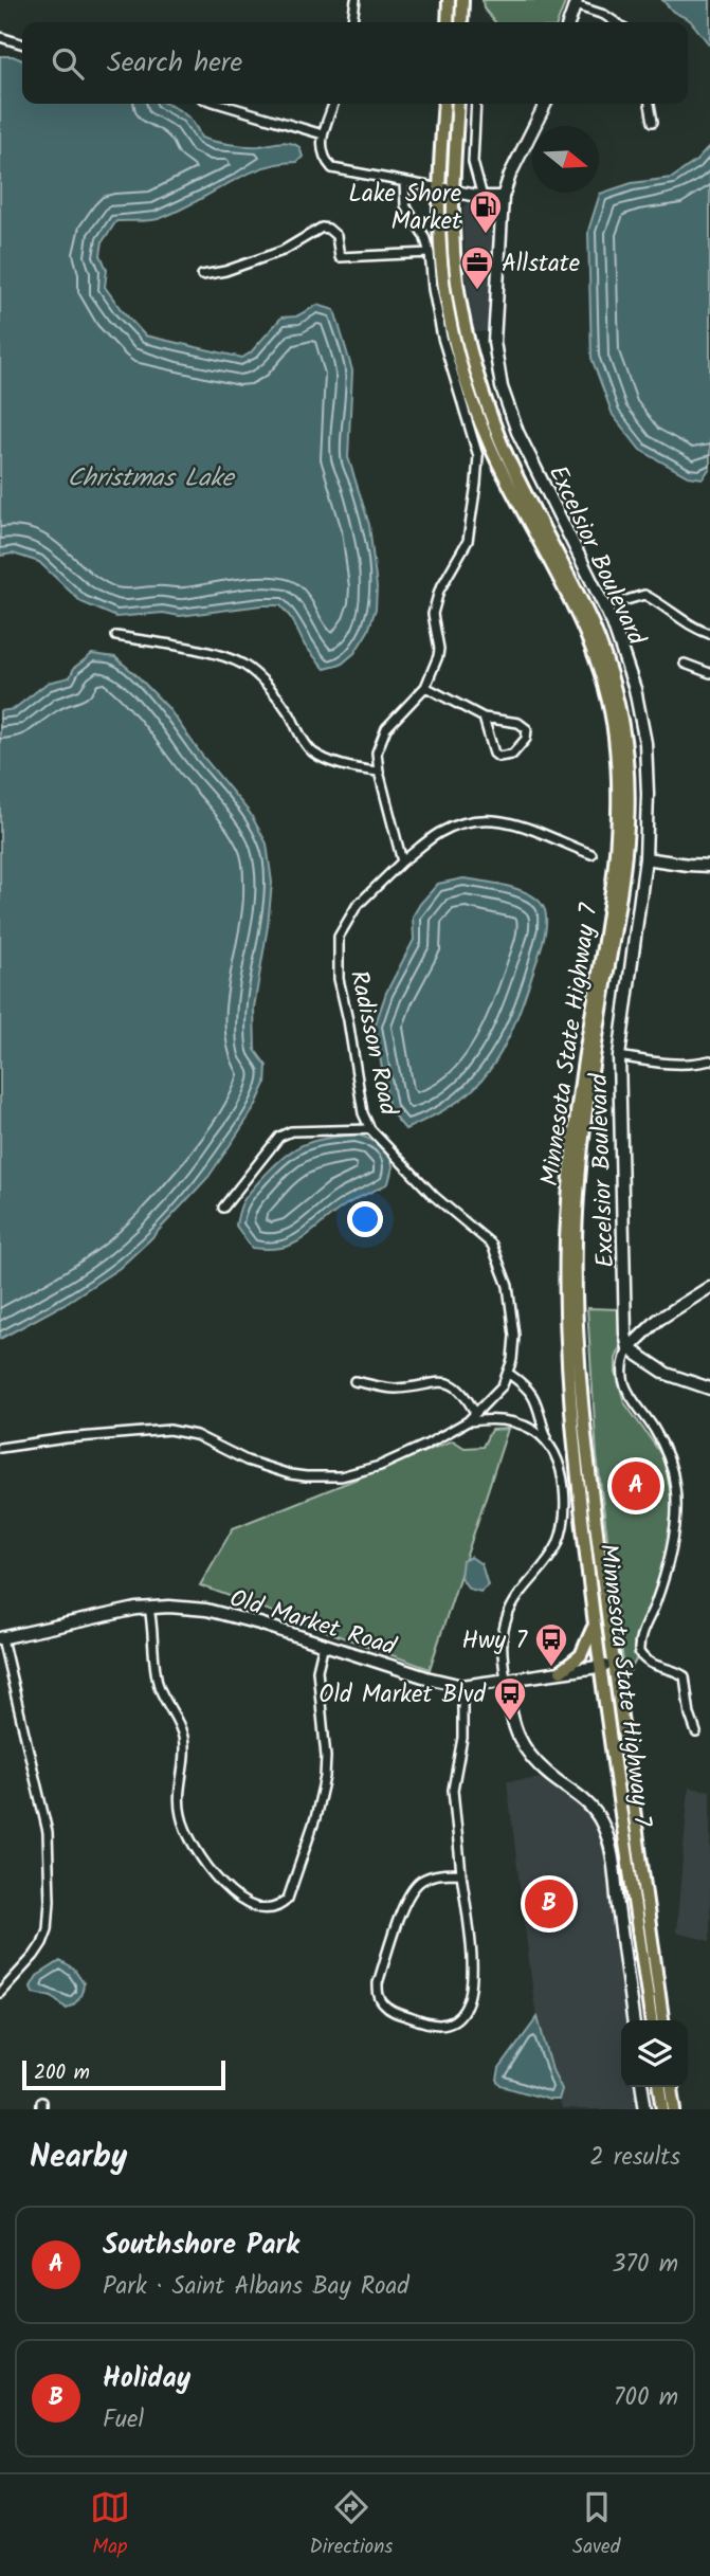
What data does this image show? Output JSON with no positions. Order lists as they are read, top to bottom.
{
  "streets": {
    "main road": ["Minnesota State Highway 7"],
    "street": ["Excelsior Boulevard", "Radisson Road", "Old Market Road"]
  },
  "crossings": [
    ["Minnesota State Highway 7", "Old Market Road"]
  ],
  "water": ["Christmas Lake"],
  "places": {
    "fuel station": ["Lake Shore Market"],
    "office": ["Allstate"],
    "bus stop": ["Hwy 7", "Old Market Blvd"]
  },
  "scale_bar": "200 m",
  "north": "right",
  "page": {
    "search": "Search here",
    "pins": ["A", "B"],
    "scale": "200 m",
    "heading": ["Nearby", "2 results"],
    "list": [
      {
        "mark": "A",
        "name": "Southshore Park",
        "note": "Park · Saint Albans Bay Road",
        "value": "370 m"
      },
      {
        "mark": "B",
        "name": "Holiday",
        "note": "Fuel",
        "value": "700 m"
      }
    ],
    "nav": ["Map", "Directions", "Saved"]
  }
}
